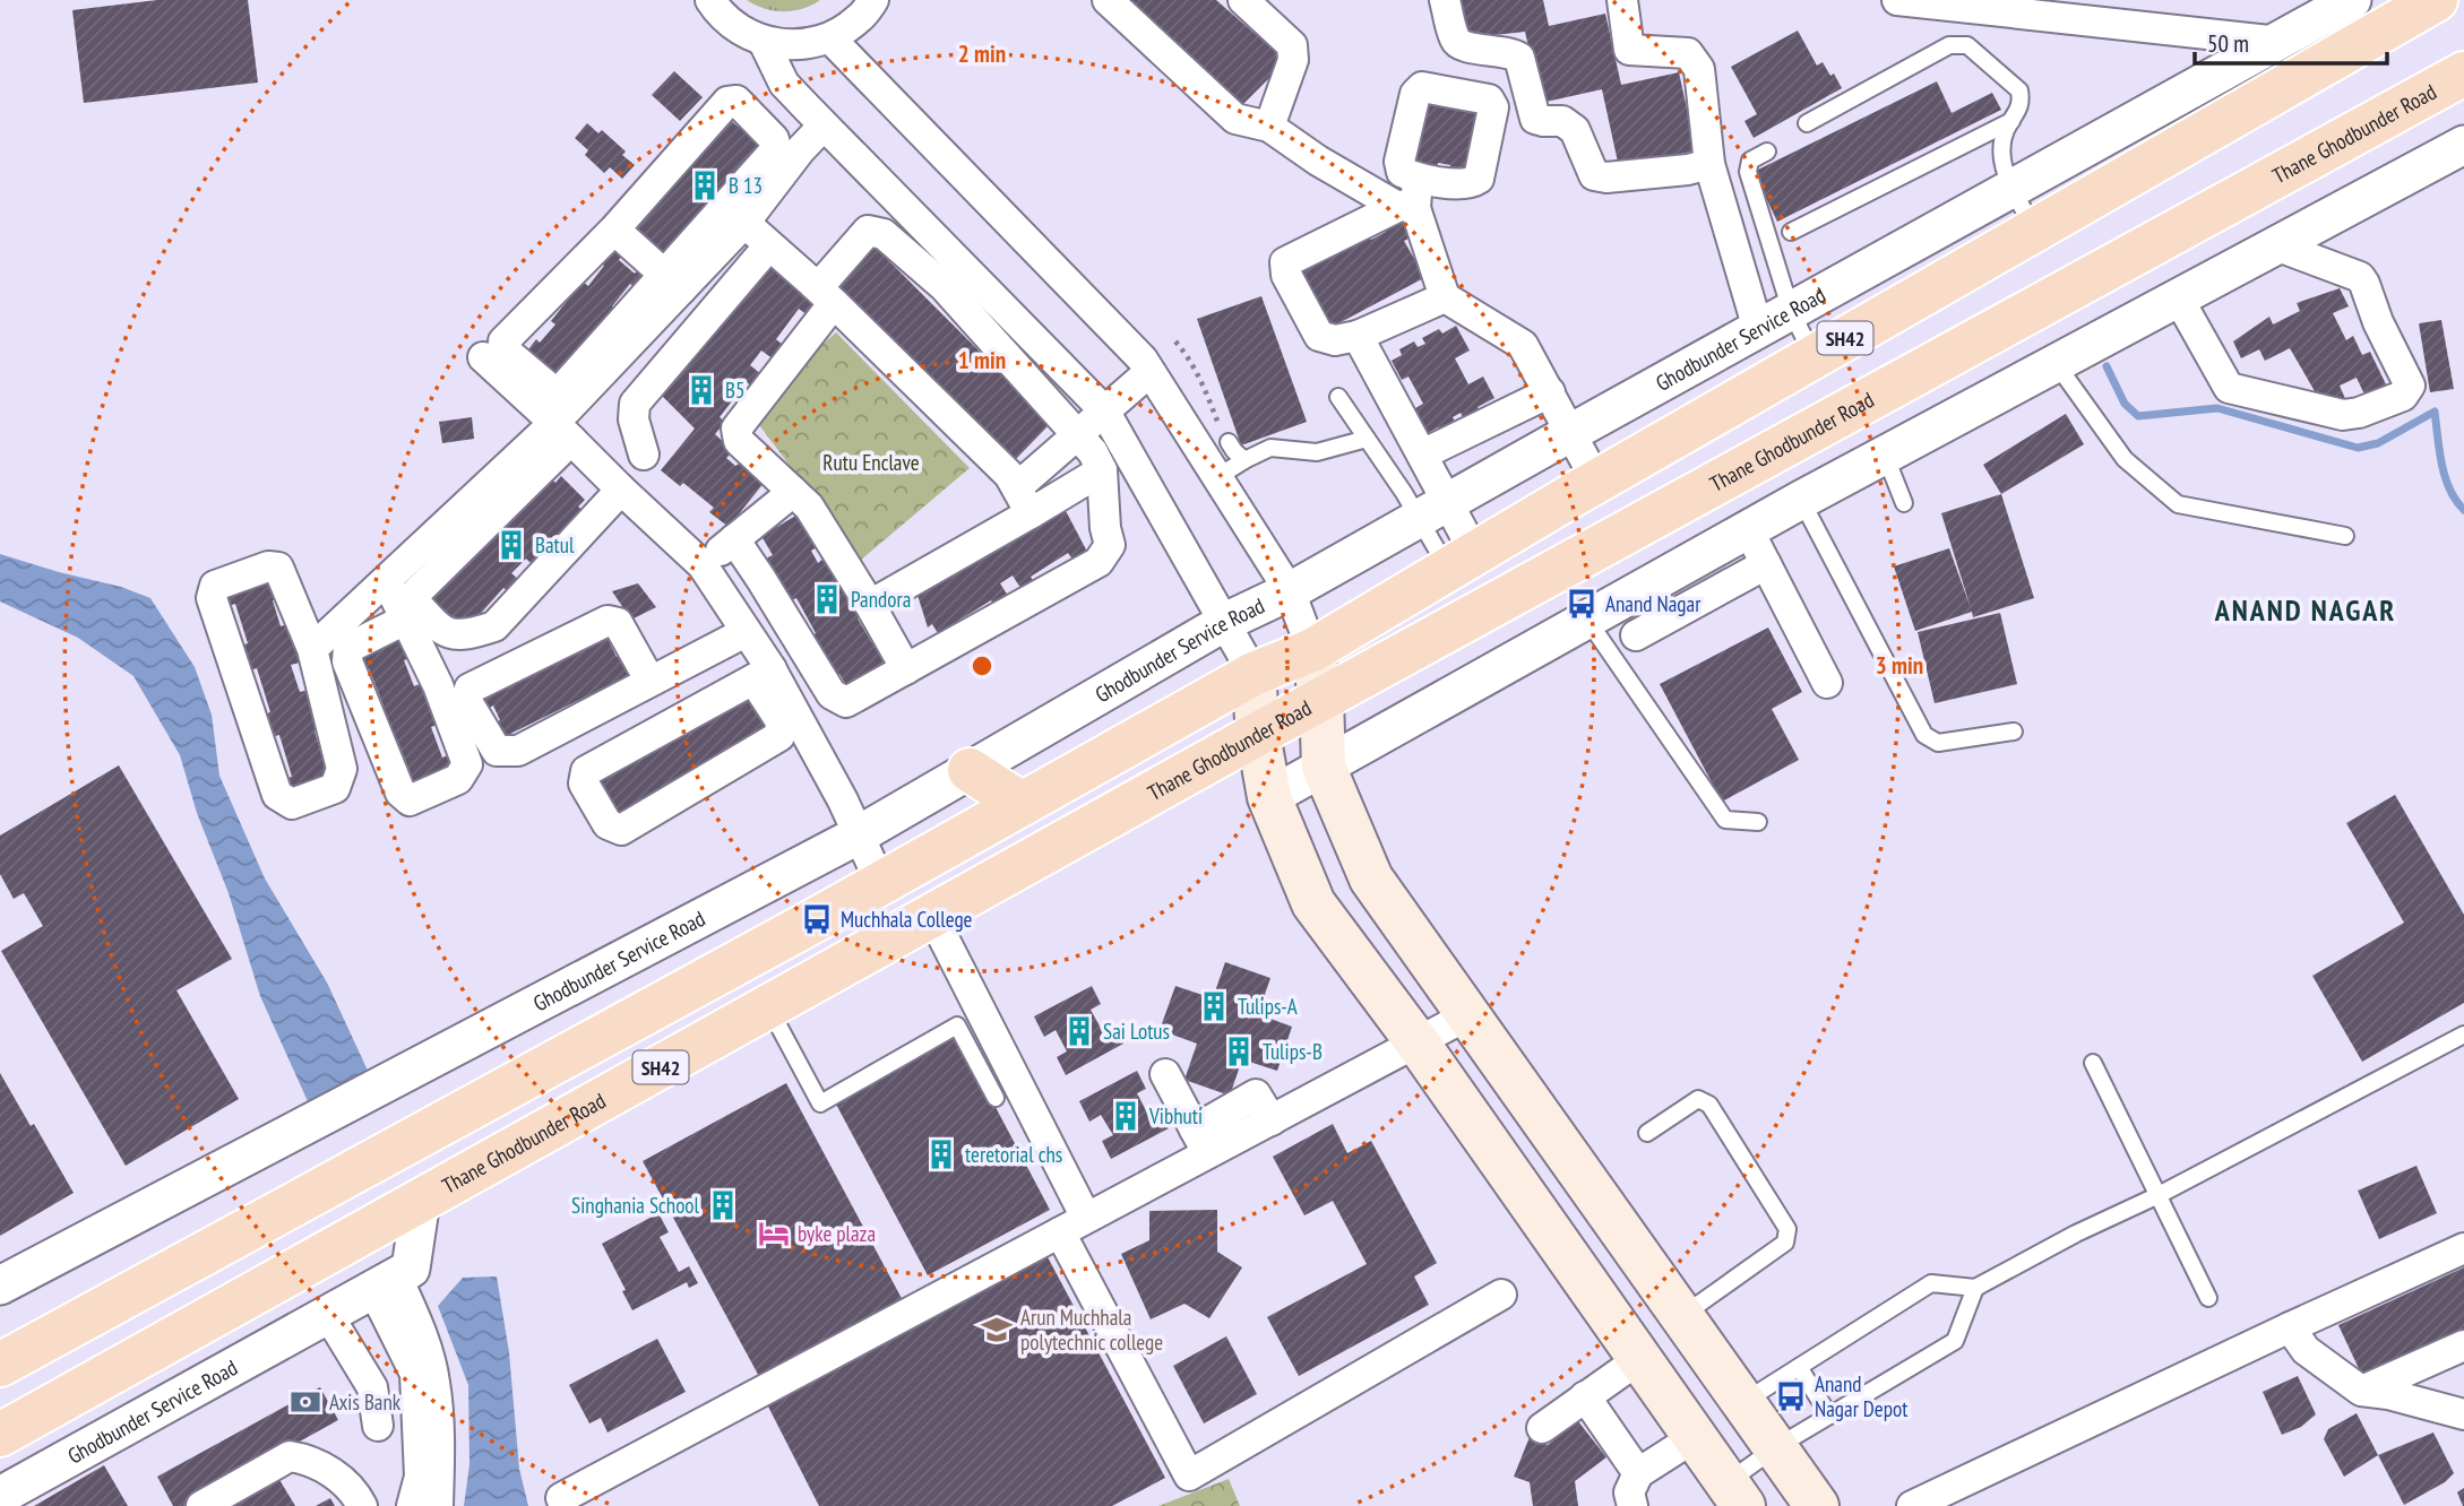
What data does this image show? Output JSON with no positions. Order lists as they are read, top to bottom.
{
  "streets": {
    "main road": ["Thane Ghodbunder Road", "SH42"],
    "street": ["Ghodbunder Service Road"]
  },
  "districts": ["ANAND NAGAR"],
  "parks": ["Rutu Enclave"],
  "places": {
    "building": [
      "B 13",
      "B5",
      "Batul",
      "Pandora",
      "Tulips-A",
      "Sai Lotus",
      "Tulips-B",
      "Vibhuti",
      "teretorial chs",
      "Singhania School"
    ],
    "bus stop": ["Anand Nagar", "Muchhala College", "Anand Nagar Depot"],
    "hotel": ["byke plaza"],
    "school or university": ["Arun Muchhala polytechnic college"],
    "bank": ["Axis Bank"]
  },
  "scale_bar": "50 m",
  "rings": ["2 min", "1 min", "3 min"]
}
